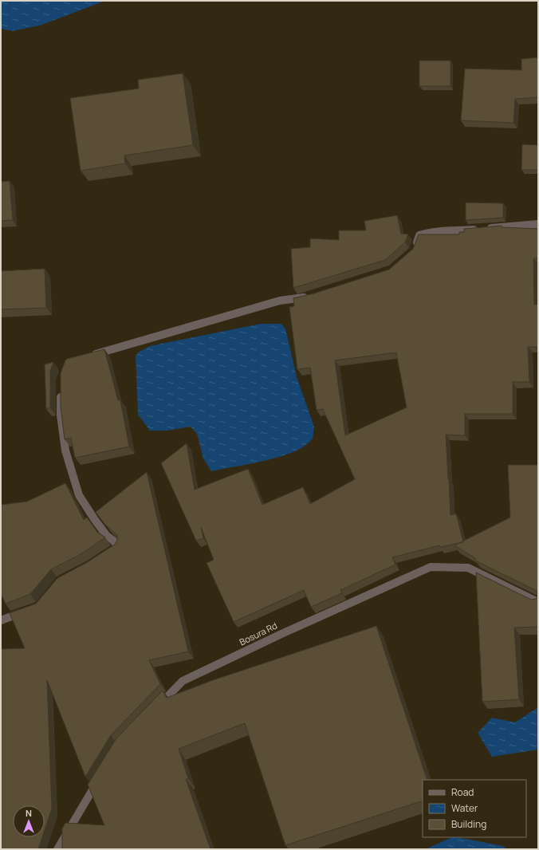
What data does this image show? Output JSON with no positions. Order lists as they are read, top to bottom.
{
  "streets": {
    "street": ["Bosura Rd"]
  },
  "legend": ["Road", "Water", "Building"],
  "north": "top"
}
